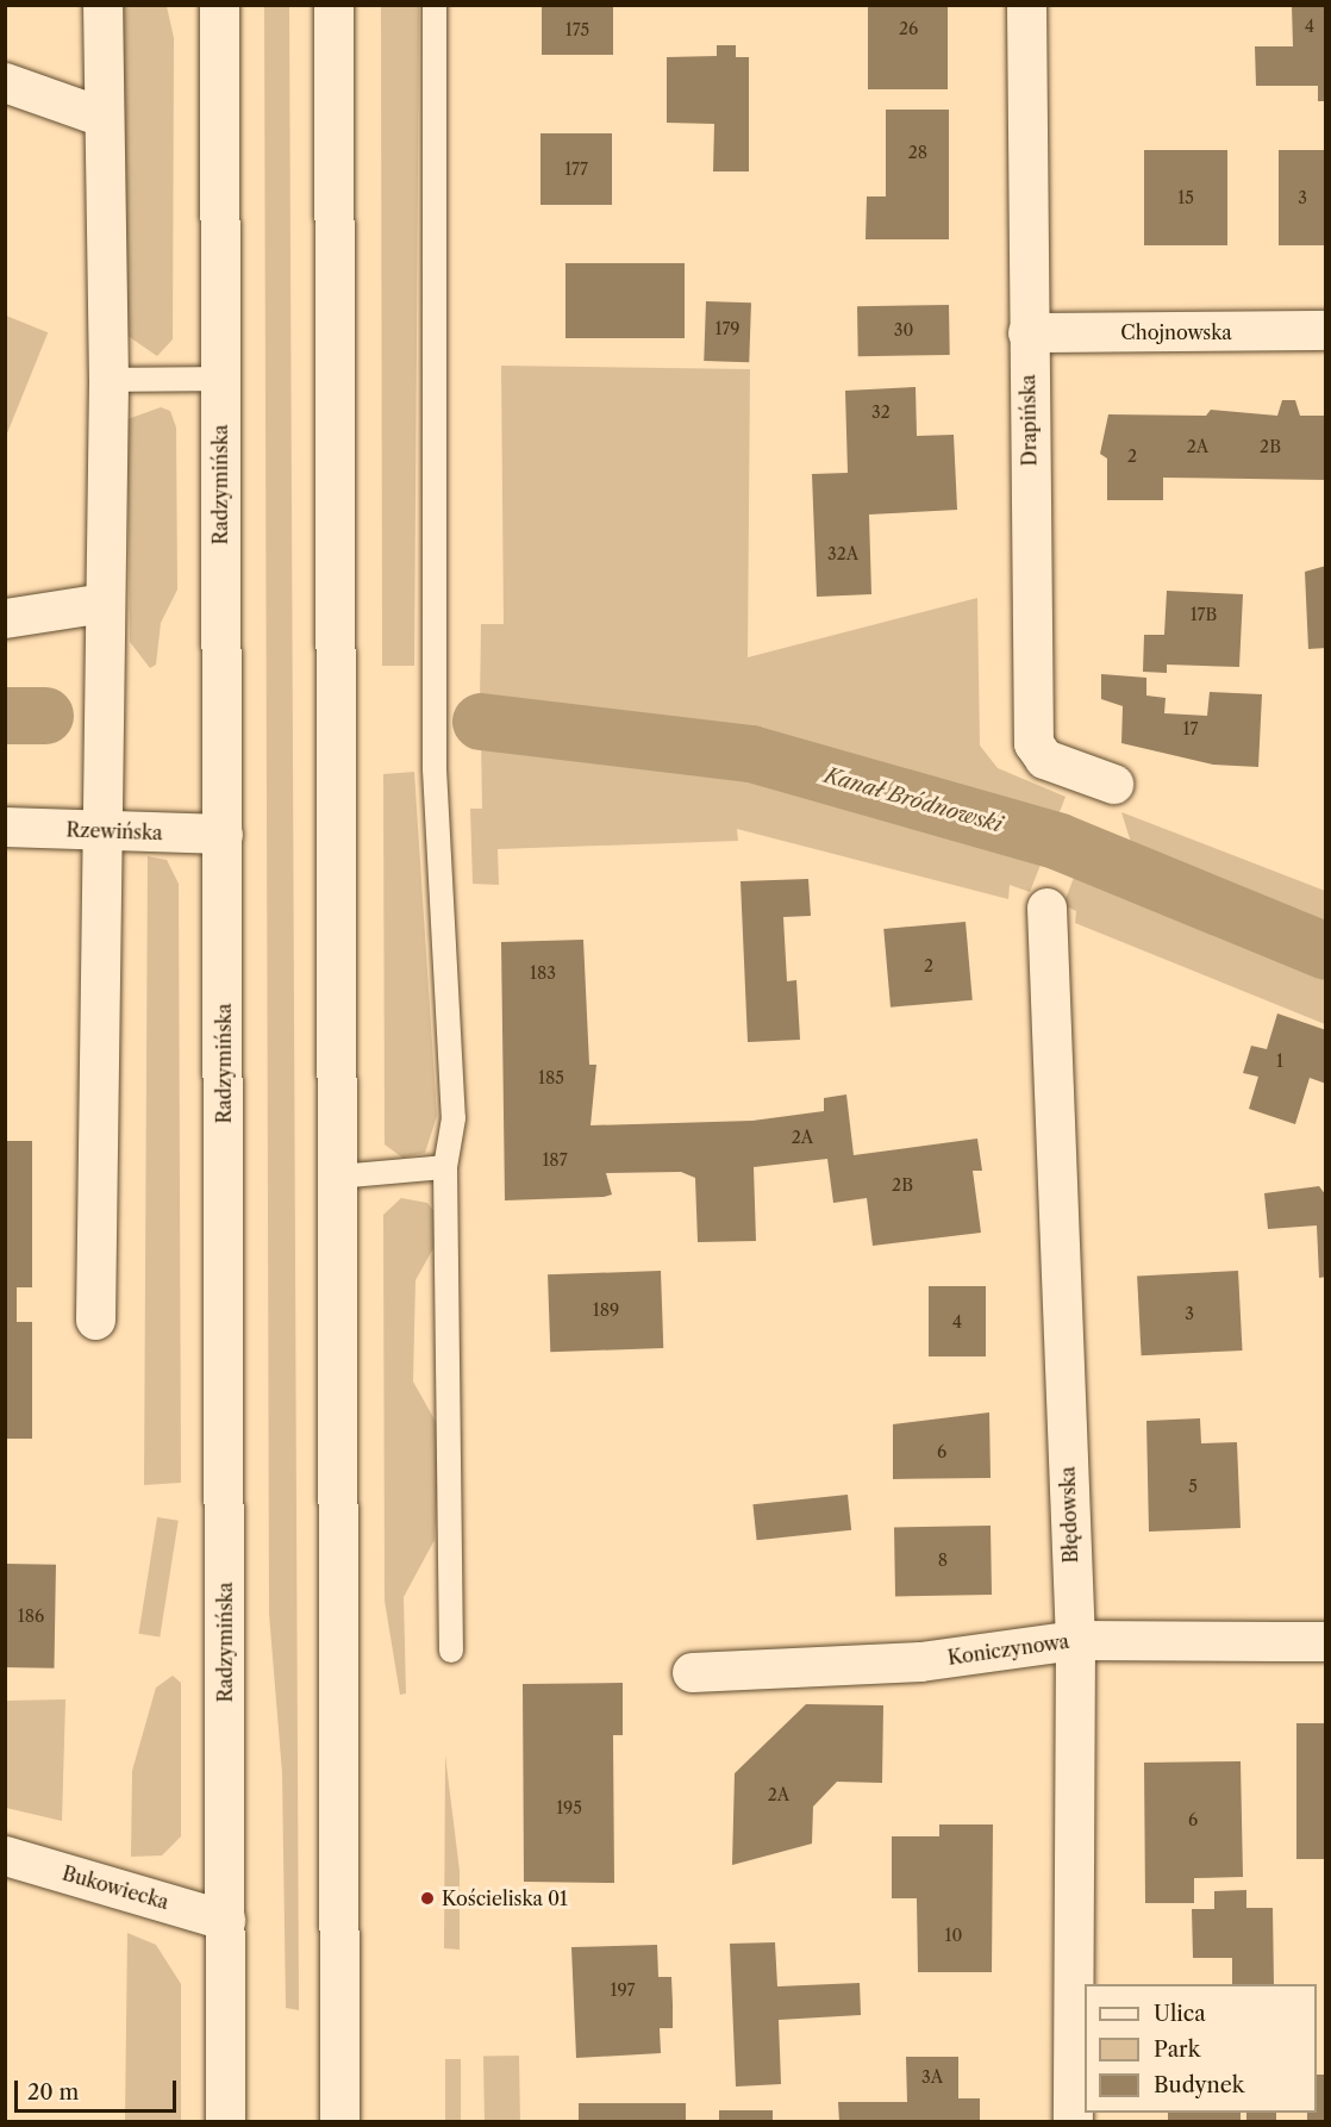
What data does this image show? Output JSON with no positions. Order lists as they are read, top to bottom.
{
  "streets": {
    "street": [
      "Chojnowska",
      "Drapińska",
      "Radzymińska",
      "Rzewińska",
      "Błędowska",
      "Koniczynowa",
      "Bukowiecka"
    ]
  },
  "crossings": [
    ["Chojnowska", "Drapińska"],
    ["Radzymińska", "Rzewińska"],
    ["Radzymińska", "Bukowiecka"],
    ["Błędowska", "Koniczynowa"]
  ],
  "water": ["Kanał Bródnowski"],
  "places": ["Kościeliska 01"],
  "house_numbers": [
    "4",
    "26",
    "175",
    "28",
    "177",
    "15",
    "3",
    "179",
    "30",
    "32",
    "2A",
    "2B",
    "2",
    "32A",
    "17B",
    "17",
    "2",
    "183",
    "1",
    "185",
    "2A",
    "187",
    "2B",
    "189",
    "3",
    "4",
    "6",
    "5",
    "8",
    "186",
    "2A",
    "195",
    "6",
    "10",
    "197",
    "3A"
  ],
  "legend": ["Ulica", "Park", "Budynek"],
  "scale_bar": "20 m"
}
